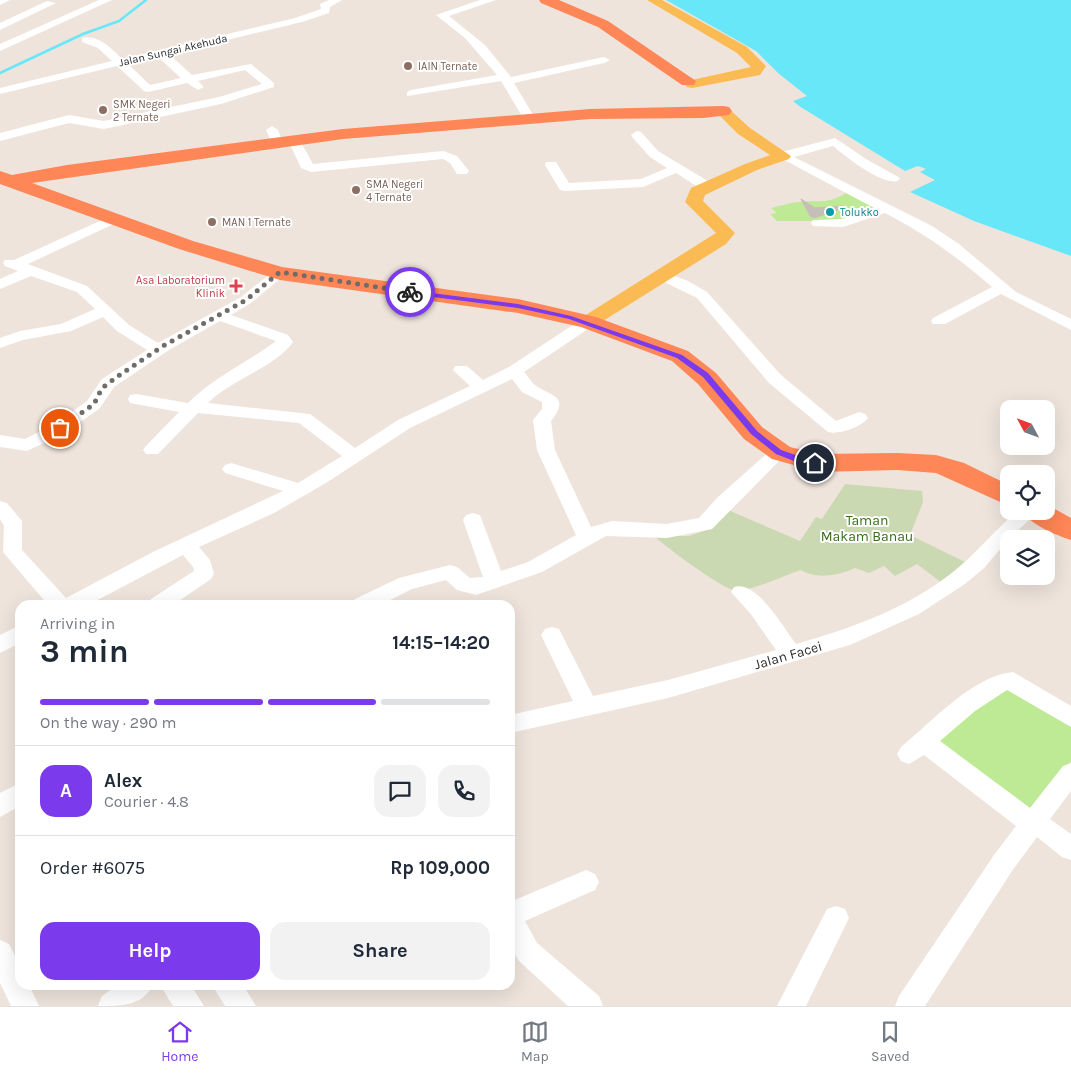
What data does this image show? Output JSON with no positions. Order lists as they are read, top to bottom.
{
  "streets": {
    "street": ["Jalan Sungai Akehuda", "Jalan Facei"]
  },
  "parks": ["Taman Makam Banau"],
  "places": {
    "other": [
      "IAIN Ternate",
      "SMK Negeri 2 Ternate",
      "SMA Negeri 4 Ternate",
      "Tolukko",
      "MAN 1 Ternate"
    ],
    "health": ["Asa Laboratorium Klinik"]
  },
  "north": "top left",
  "page": {
    "heading": ["3 min", "Arriving in", "14:15–14:20"],
    "panel": [
      "Alex",
      "Courier · 4.8",
      "Order #6075",
      "Rp 109,000"
    ],
    "bar": "On the way · 290 m",
    "round": "A",
    "buttons": ["Help", "Share"],
    "tabs": ["Home", "Map", "Saved"]
  }
}
